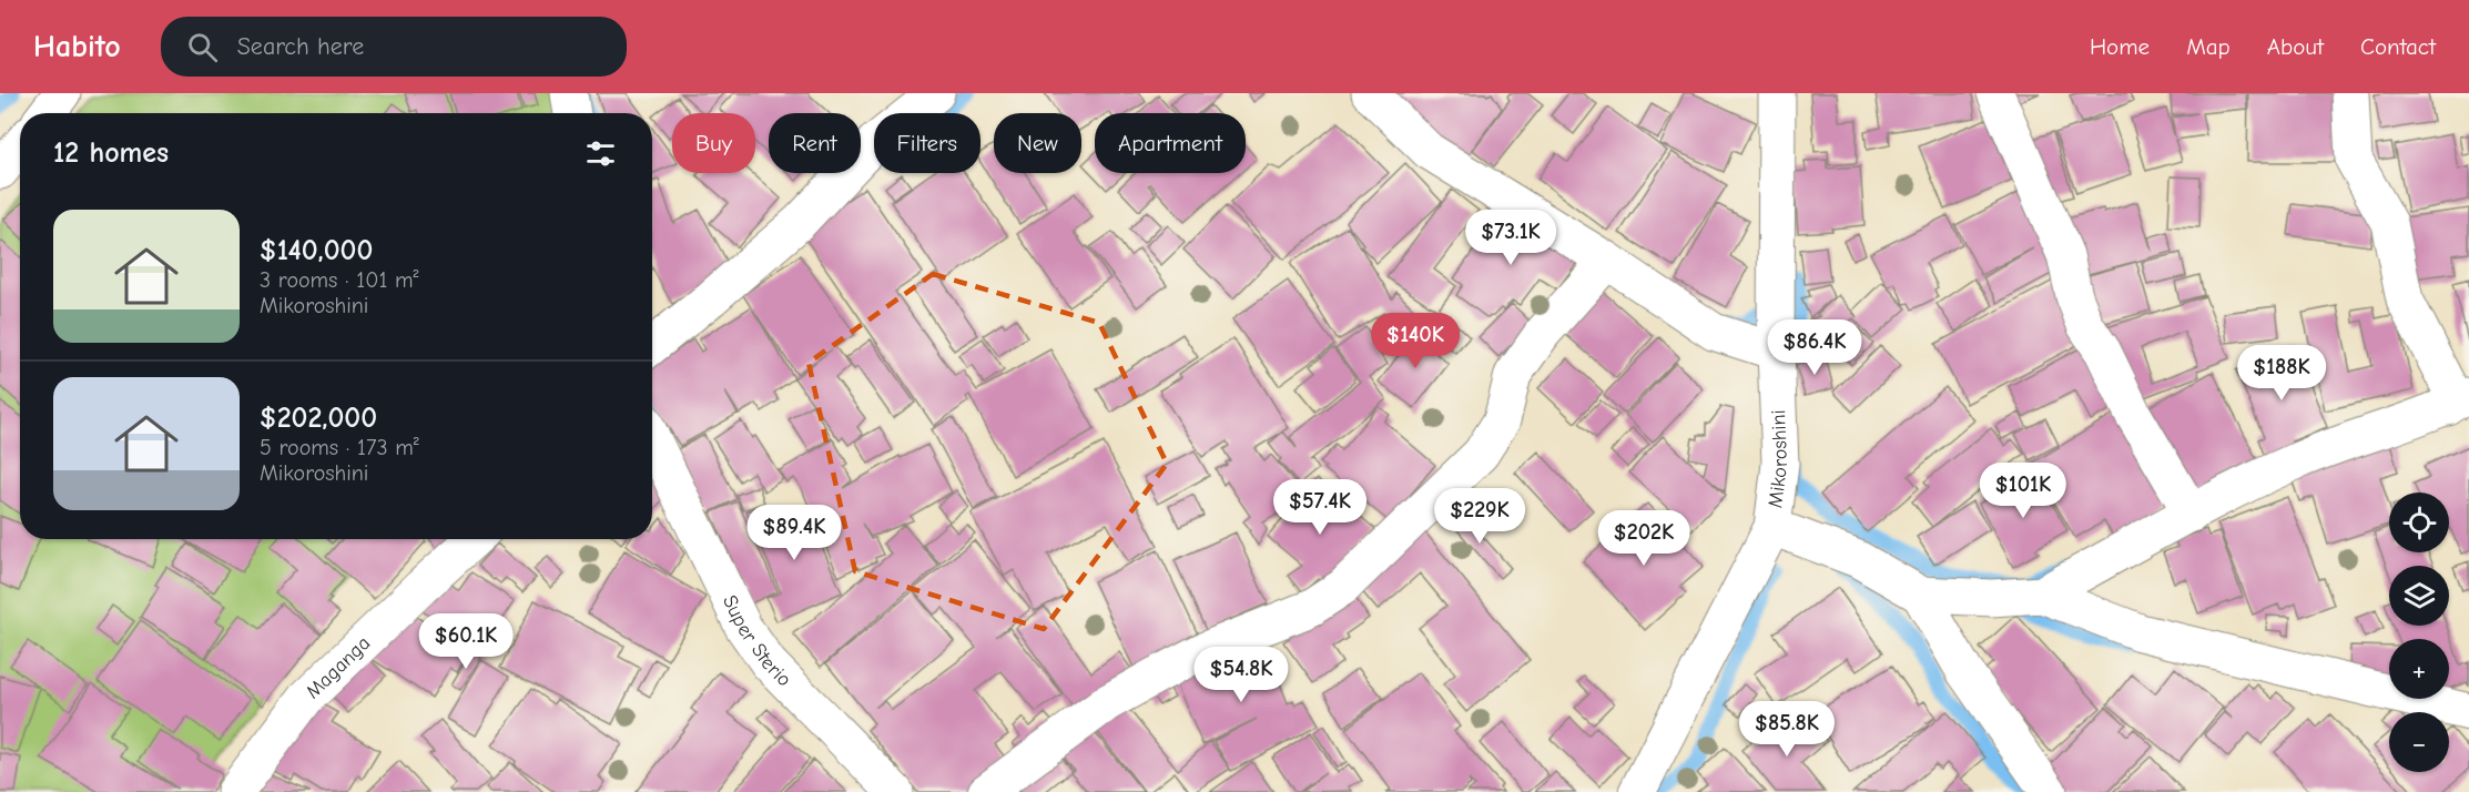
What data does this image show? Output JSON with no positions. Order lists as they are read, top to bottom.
{
  "streets": {
    "street": ["Mikoroshini", "Super Sterio", "Maganga"]
  },
  "page": {
    "header": "Habito",
    "search": "Search here",
    "nav": [
      "Home",
      "Map",
      "About",
      "Contact"
    ],
    "chip": [
      "Buy",
      "Rent",
      "Filters",
      "New",
      "Apartment"
    ],
    "heading": "12 homes",
    "list": [
      {
        "name": "$140,000",
        "note": "3 rooms · 101 m² · Mikoroshini"
      },
      {
        "name": "$202,000",
        "note": "5 rooms · 173 m² · Mikoroshini"
      }
    ],
    "price": [
      "$73.1K",
      "$140K",
      "$86.4K",
      "$188K",
      "$101K",
      "$57.4K",
      "$229K",
      "$89.4K",
      "$202K",
      "$60.1K",
      "$54.8K",
      "$85.8K"
    ],
    "map_buttons": ["+", "−"]
  }
}
